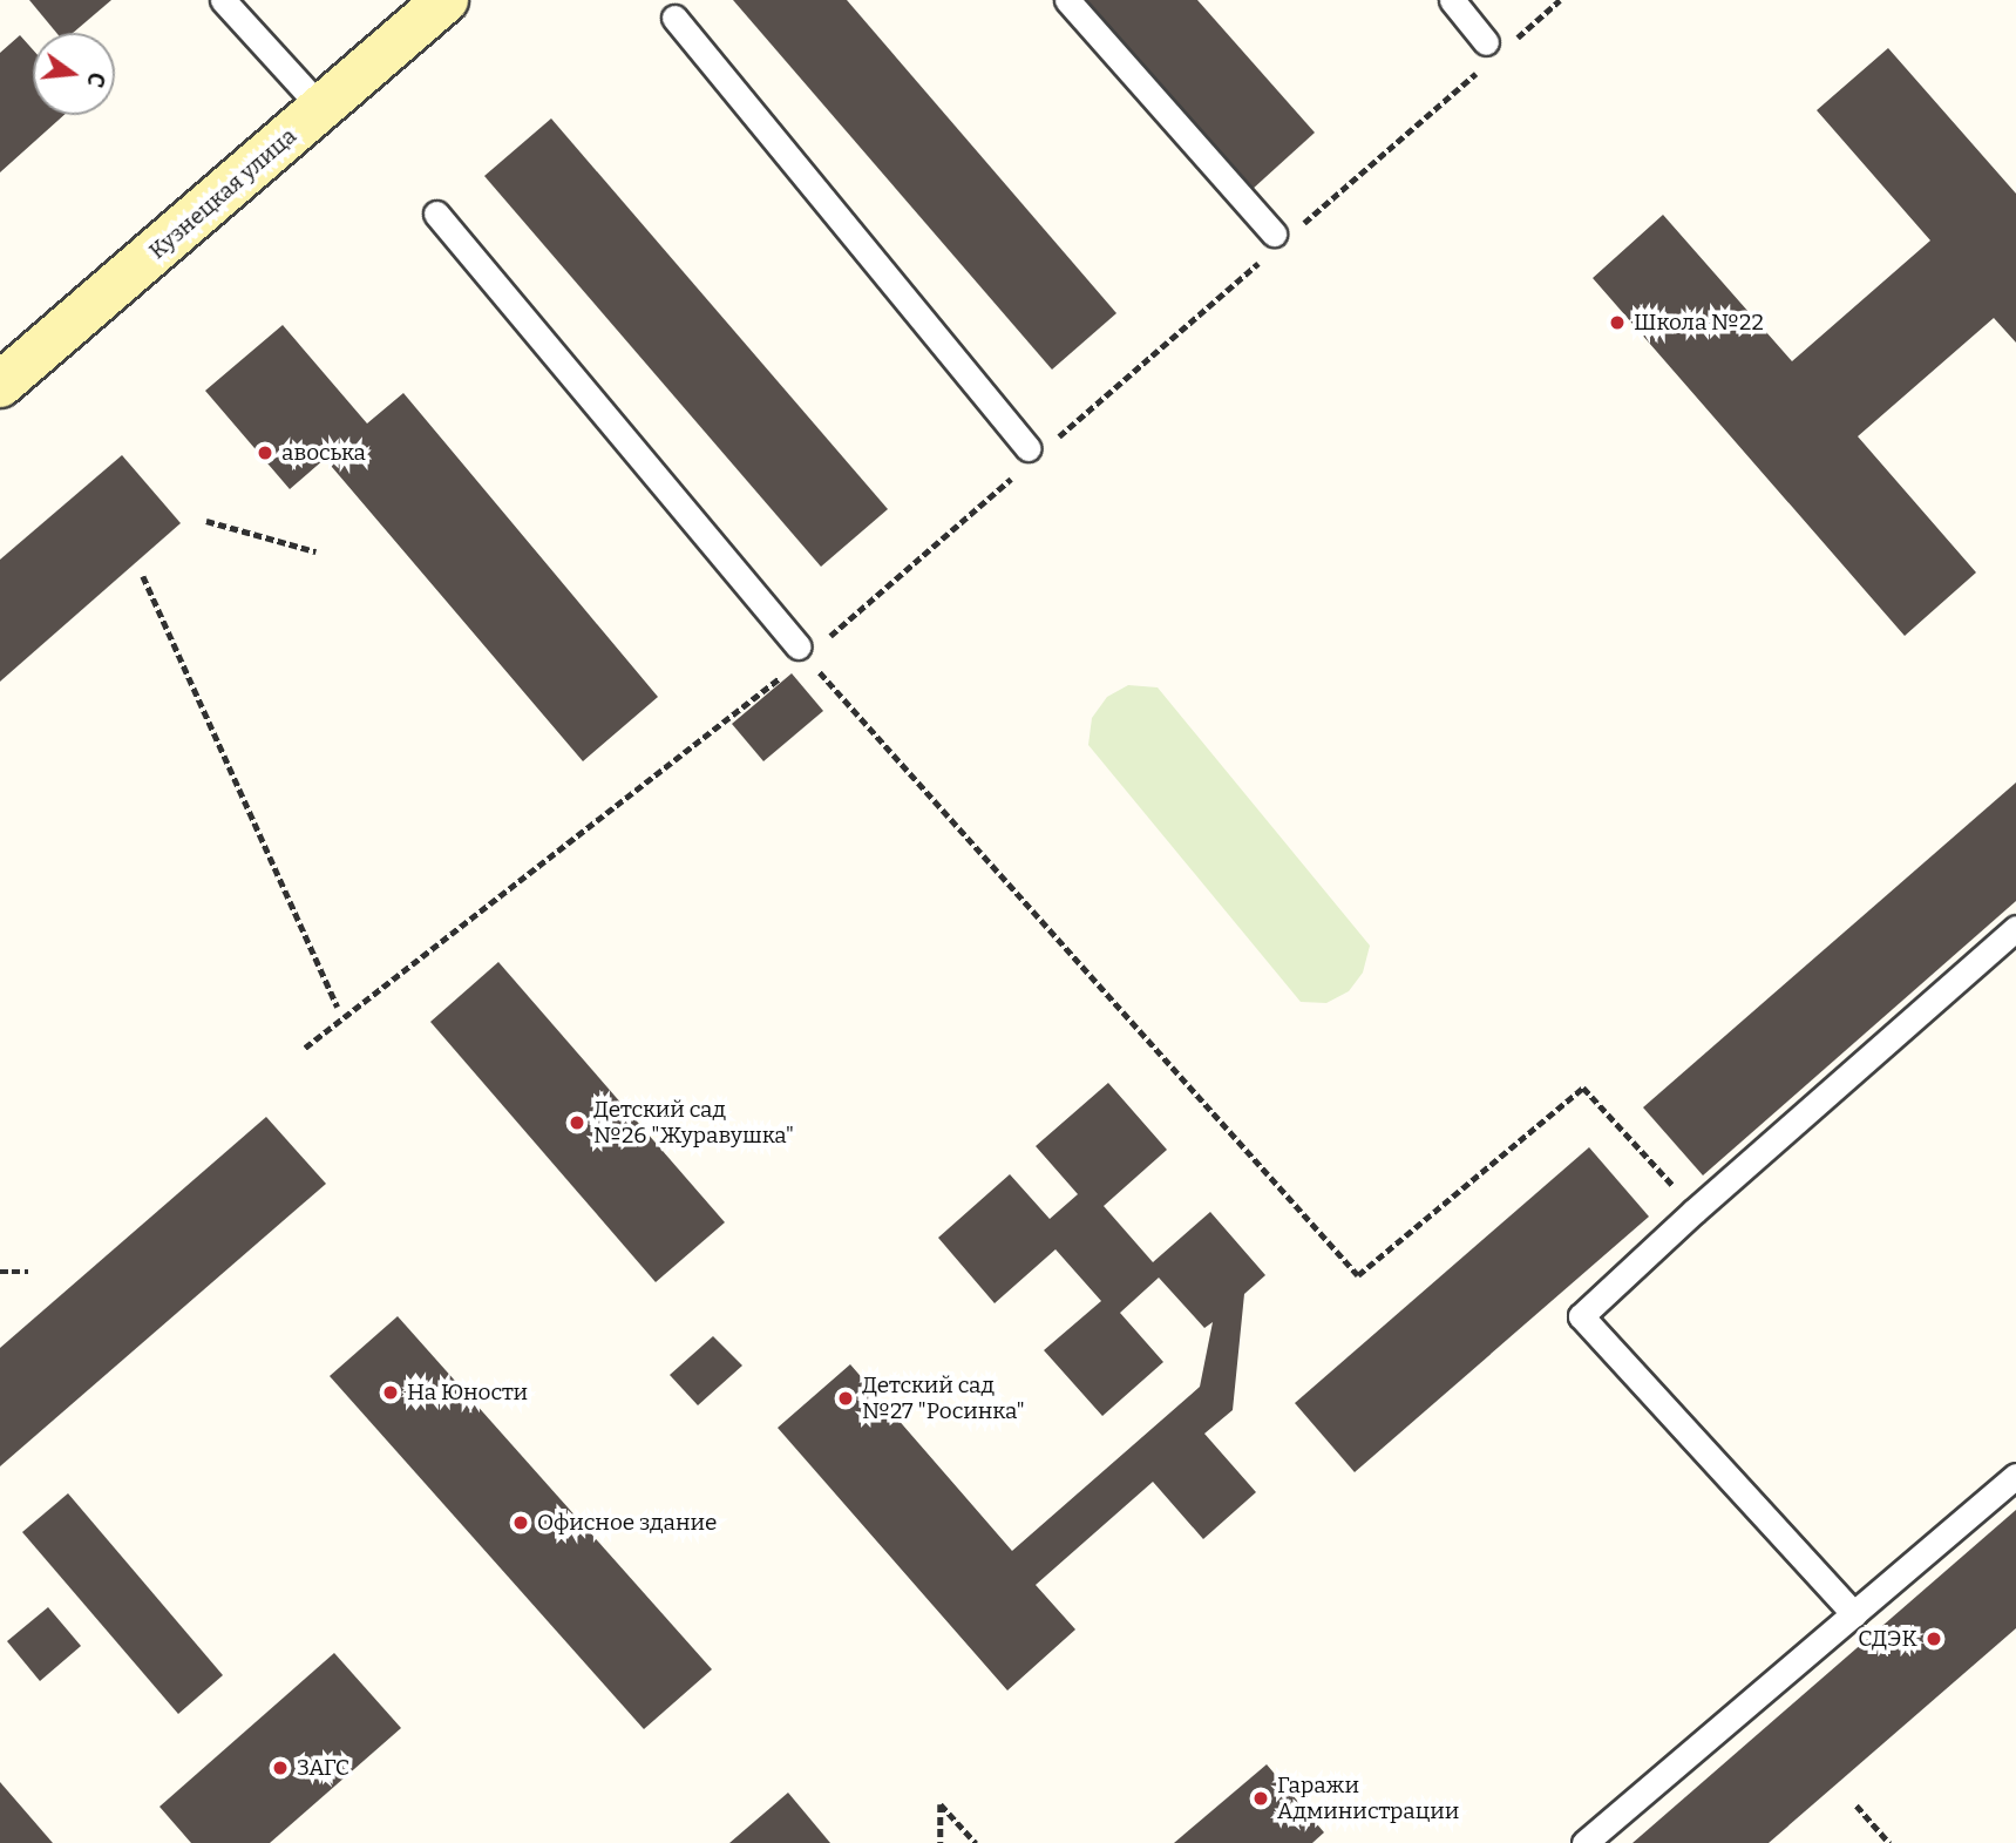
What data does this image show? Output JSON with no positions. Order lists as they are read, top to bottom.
{
  "streets": {
    "main road": ["Кузнецкая улица"]
  },
  "places": [
    "Школа №22",
    "авоська",
    "Детский сад №26 \"Журавушка\"",
    "На Юности",
    "Детский сад №27 \"Росинка\"",
    "Офисное здание",
    "СДЭК",
    "ЗАГС",
    "Гаражи Администрации"
  ],
  "north": "right"
}
